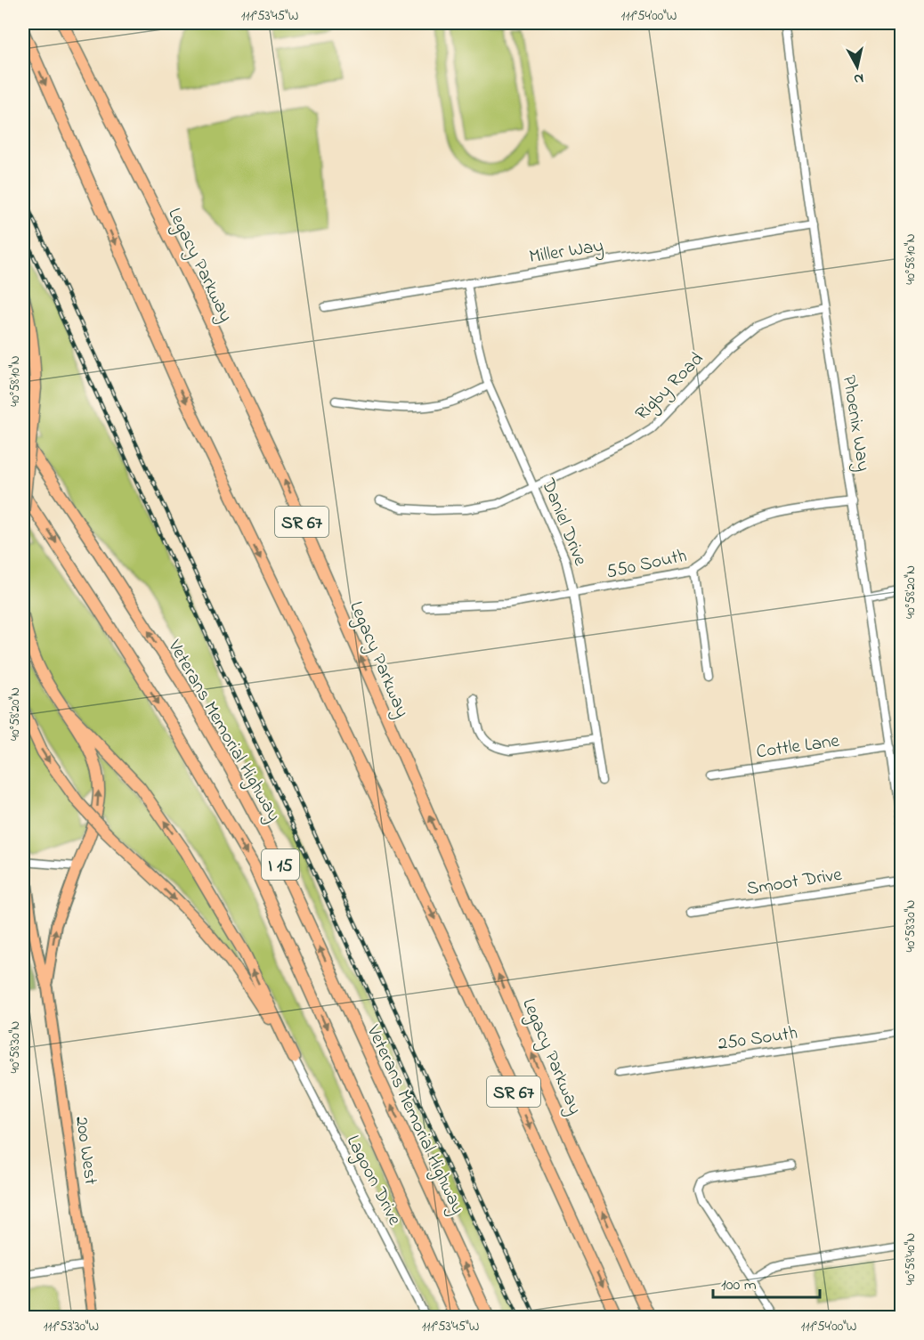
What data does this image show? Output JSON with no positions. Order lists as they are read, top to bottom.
{
  "streets": {
    "highway": [
      "Legacy Parkway",
      "SR 67",
      "Veterans Memorial Highway",
      "I 15"
    ],
    "main road": ["200 West"],
    "street": [
      "Miller Way",
      "Rigby Road",
      "Phoenix Way",
      "Daniel Drive",
      "550 South",
      "Cottle Lane",
      "Smoot Drive",
      "250 South",
      "Lagoon Drive"
    ]
  },
  "crossings": [
    ["Miller Way", "Phoenix Way"],
    ["Miller Way", "Daniel Drive"],
    ["Rigby Road", "Phoenix Way"],
    ["Rigby Road", "Daniel Drive"],
    ["Phoenix Way", "550 South"],
    ["Phoenix Way", "Cottle Lane"],
    ["Daniel Drive", "550 South"]
  ],
  "scale_bar": "100 m",
  "north": "bottom",
  "coordinates": [
    "111°53'45\"W",
    "111°54'00\"W",
    "40°58'10\"N",
    "40°58'20\"N",
    "40°58'30\"N",
    "40°58'40\"N",
    "111°53'30\"W"
  ]
}
